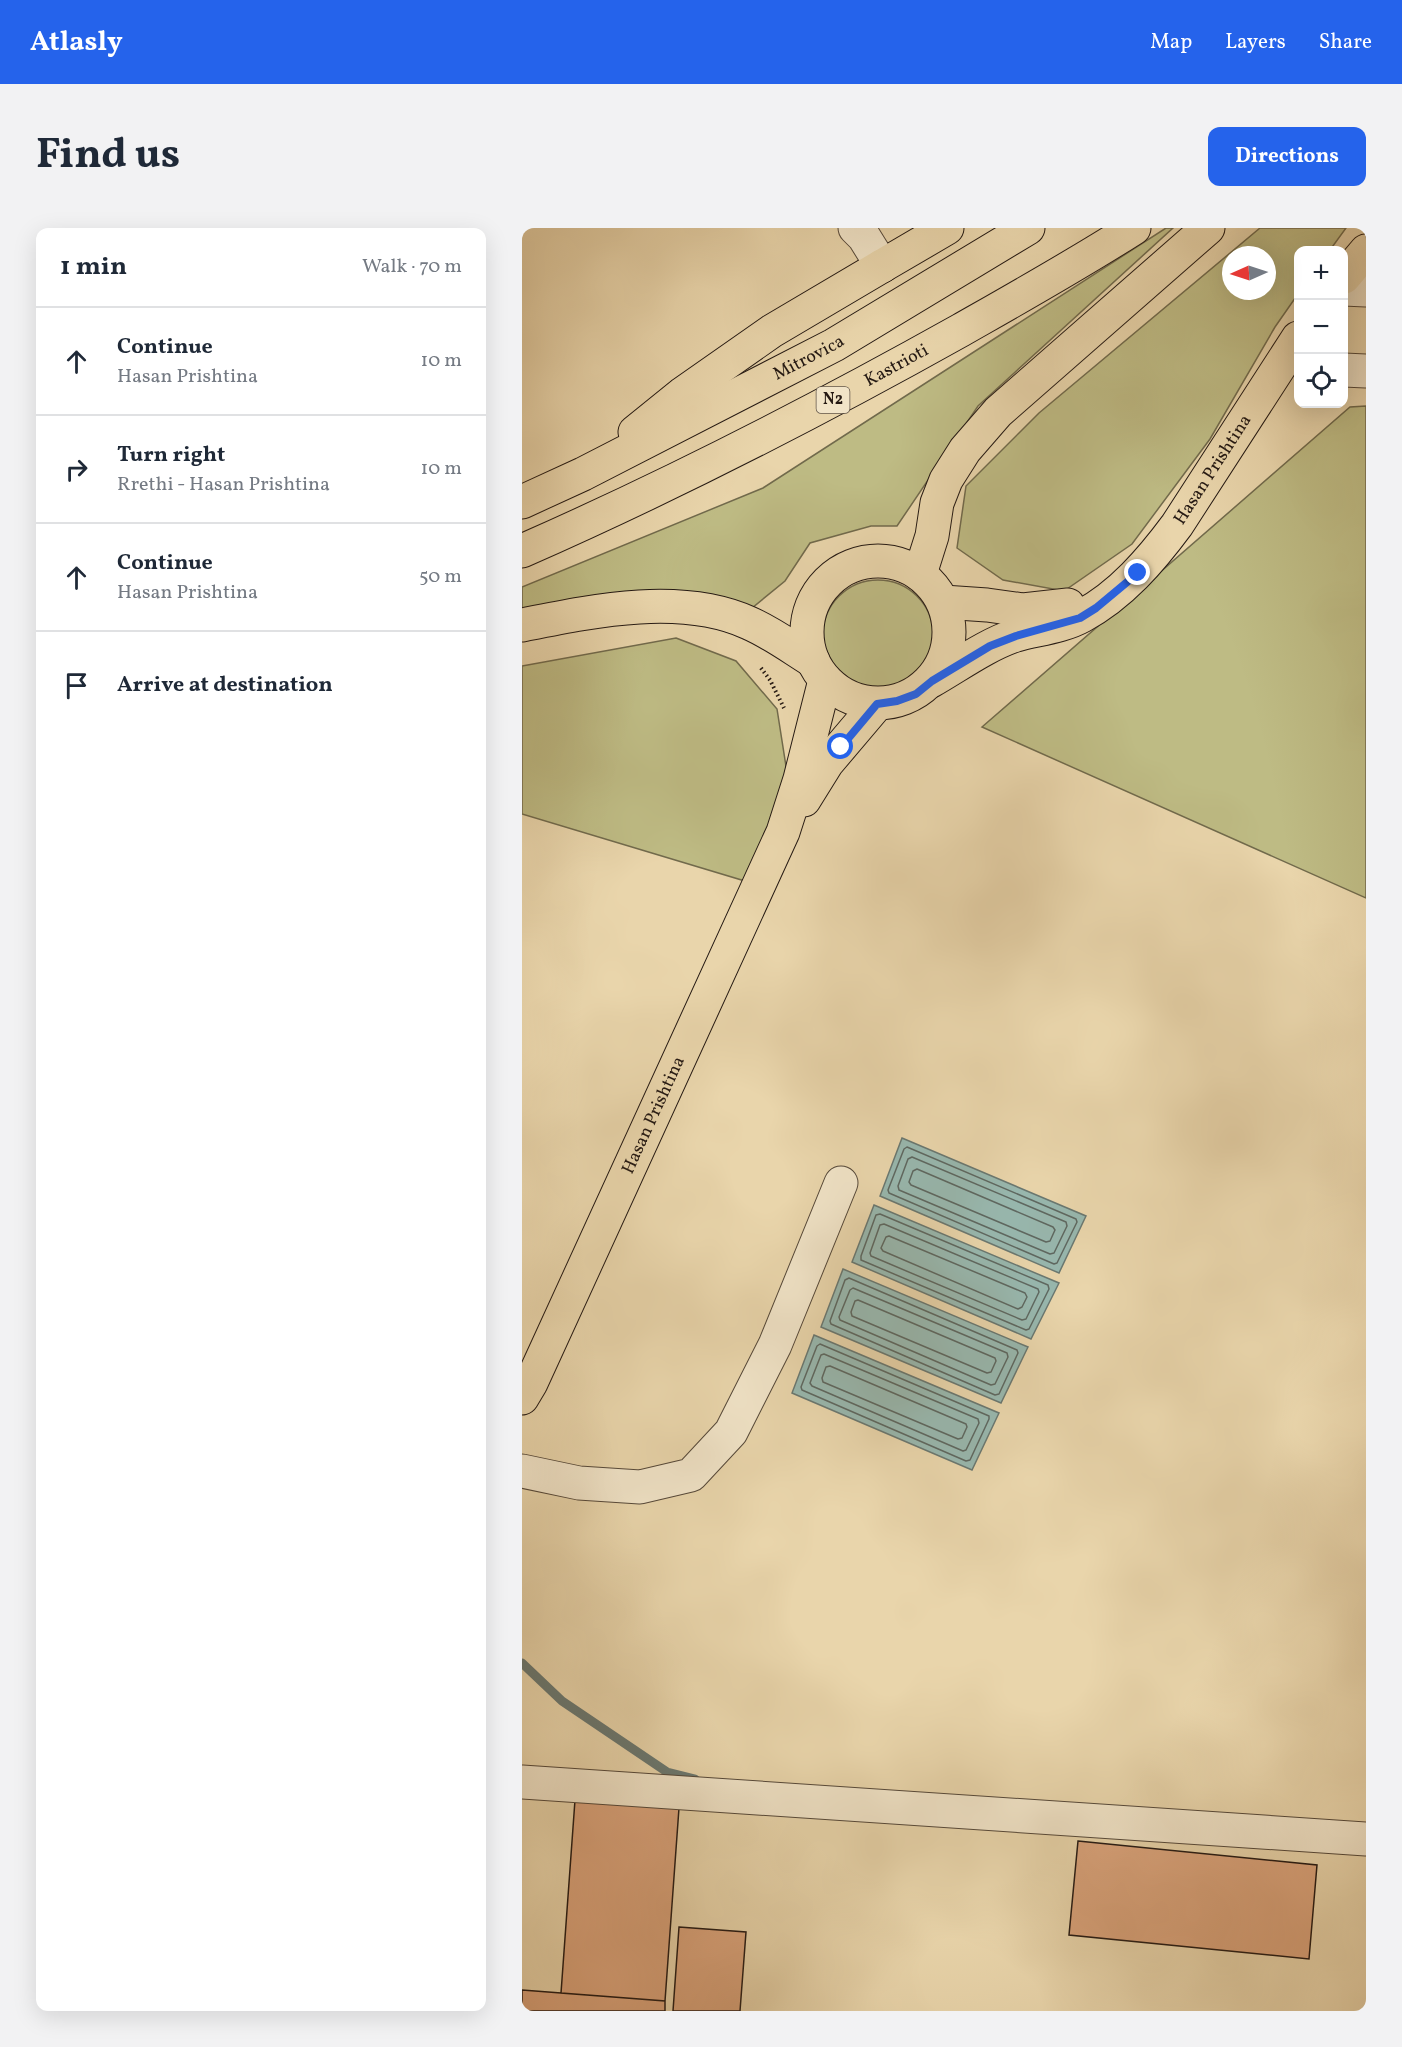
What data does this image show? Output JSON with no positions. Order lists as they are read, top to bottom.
{
  "streets": {
    "main road": [
      "Mitrovica",
      "Kastrioti",
      "N2",
      "Hasan Prishtina"
    ]
  },
  "north": "left",
  "page": {
    "header": "Atlasly",
    "nav": ["Map", "Layers", "Share"],
    "title": "Find us",
    "buttons": "Directions",
    "heading": ["1 min", "Walk · 70 m"],
    "map_buttons": ["+", "−"],
    "list": [
      ["Continue", "Hasan Prishtina", "10 m"],
      ["Turn right", "Rrethi - Hasan Prishtina", "10 m"],
      ["Continue", "Hasan Prishtina", "50 m"],
      "Arrive at destination"
    ]
  }
}
